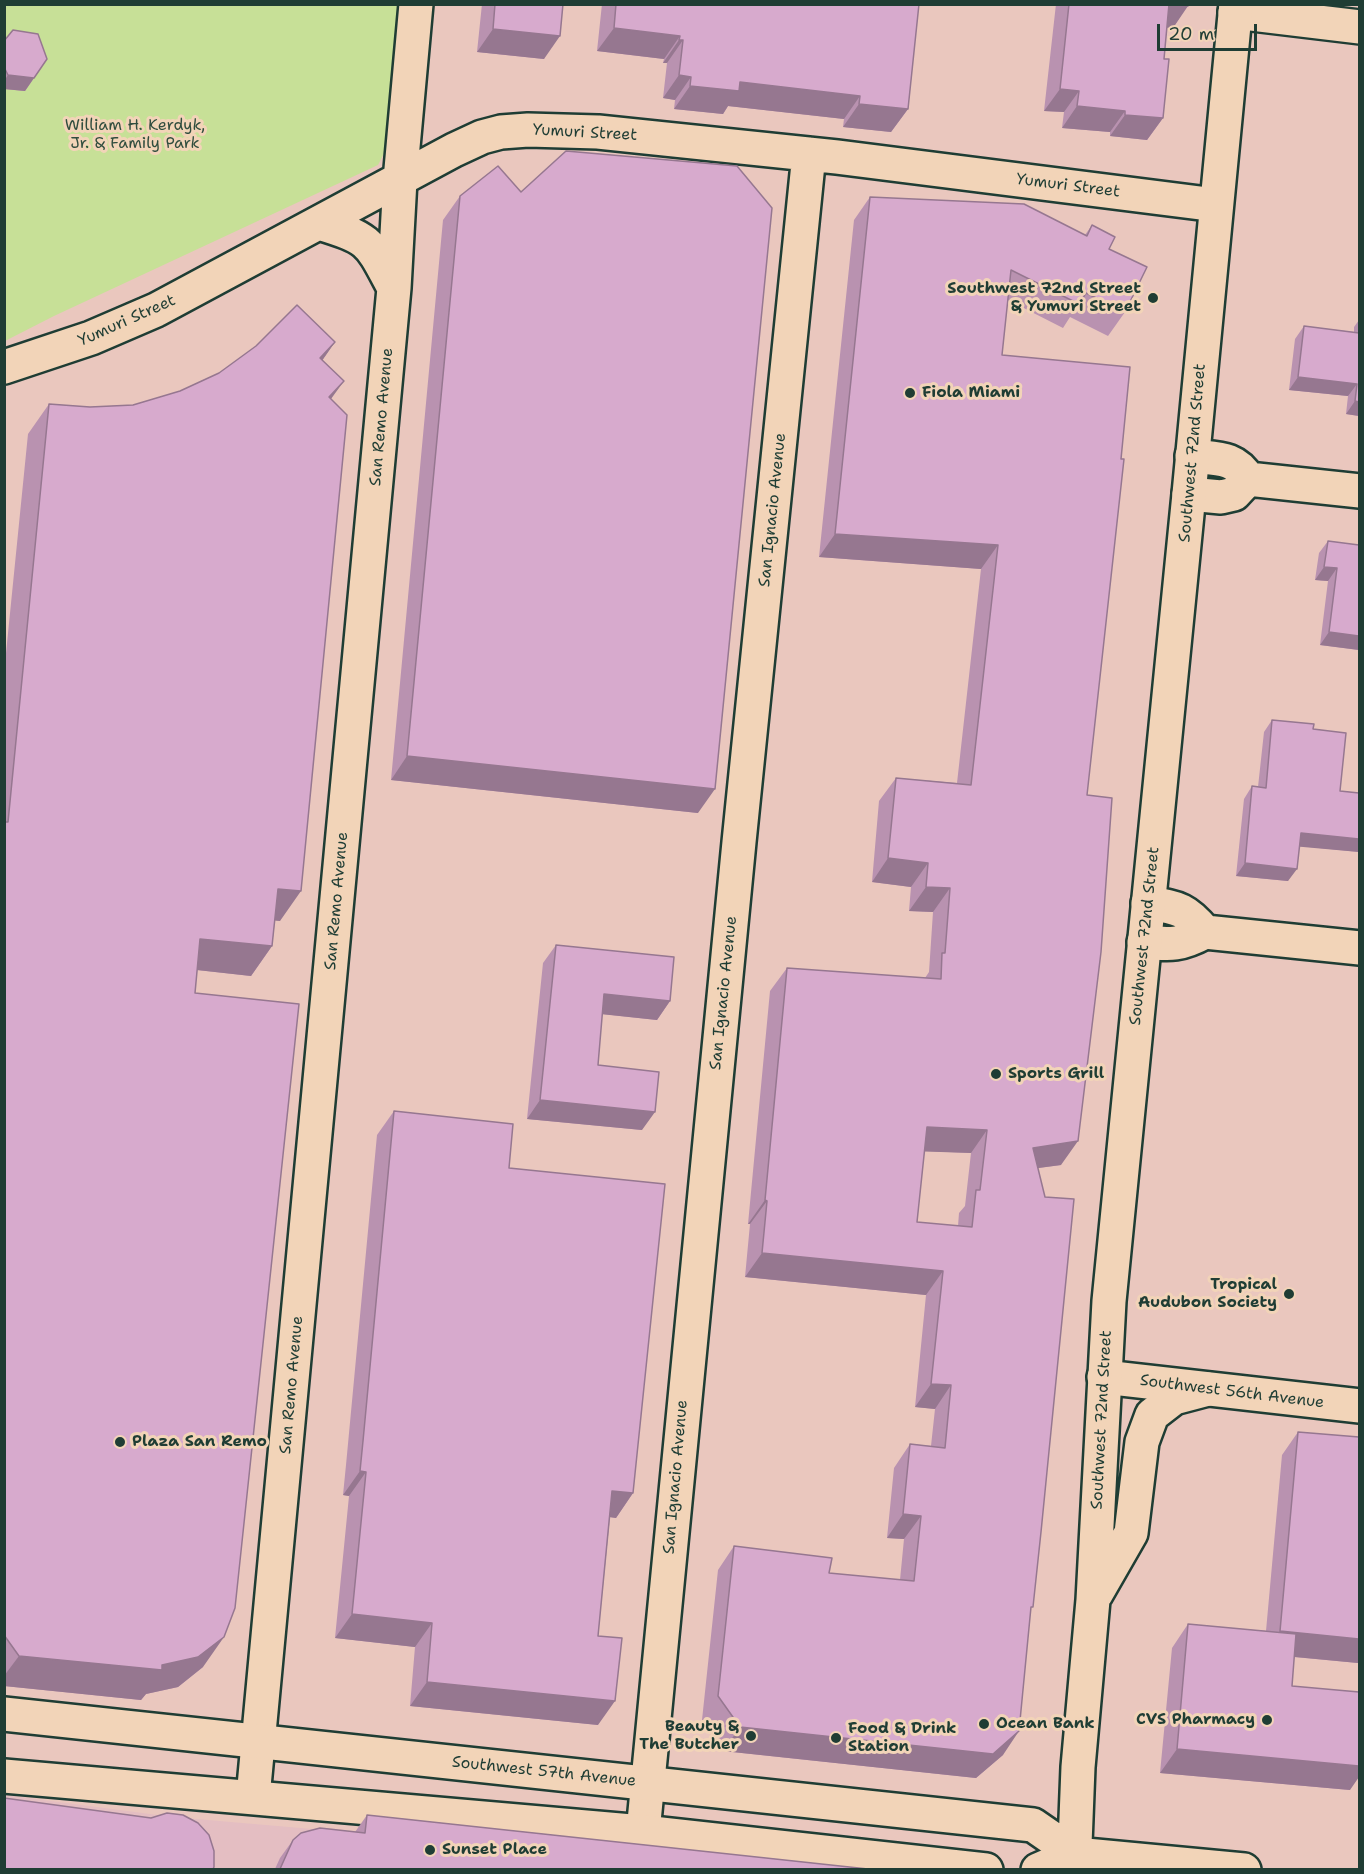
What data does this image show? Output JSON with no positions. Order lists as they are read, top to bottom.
{
  "streets": {
    "street": [
      "Yumuri Street",
      "San Remo Avenue",
      "Southwest 72nd Street",
      "San Ignacio Avenue",
      "Southwest 56th Avenue",
      "Southwest 57th Avenue"
    ]
  },
  "crossings": [
    ["Yumuri Street", "San Remo Avenue"],
    ["Yumuri Street", "Southwest 72nd Street"],
    ["Yumuri Street", "San Ignacio Avenue"],
    ["San Remo Avenue", "Southwest 57th Avenue"],
    ["Southwest 72nd Street", "Southwest 56th Avenue"],
    ["Southwest 72nd Street", "Southwest 57th Avenue"],
    ["San Ignacio Avenue", "Southwest 57th Avenue"]
  ],
  "parks": ["William H. Kerdyk, Jr. & Family Park"],
  "places": [
    "Southwest 72nd Street & Yumuri Street",
    "Fiola Miami",
    "Sports Grill",
    "Tropical Audubon Society",
    "Plaza San Remo",
    "CVS Pharmacy",
    "Ocean Bank",
    "Beauty & The Butcher",
    "Food & Drink Station",
    "Sunset Place"
  ],
  "scale_bar": "20 m"
}
